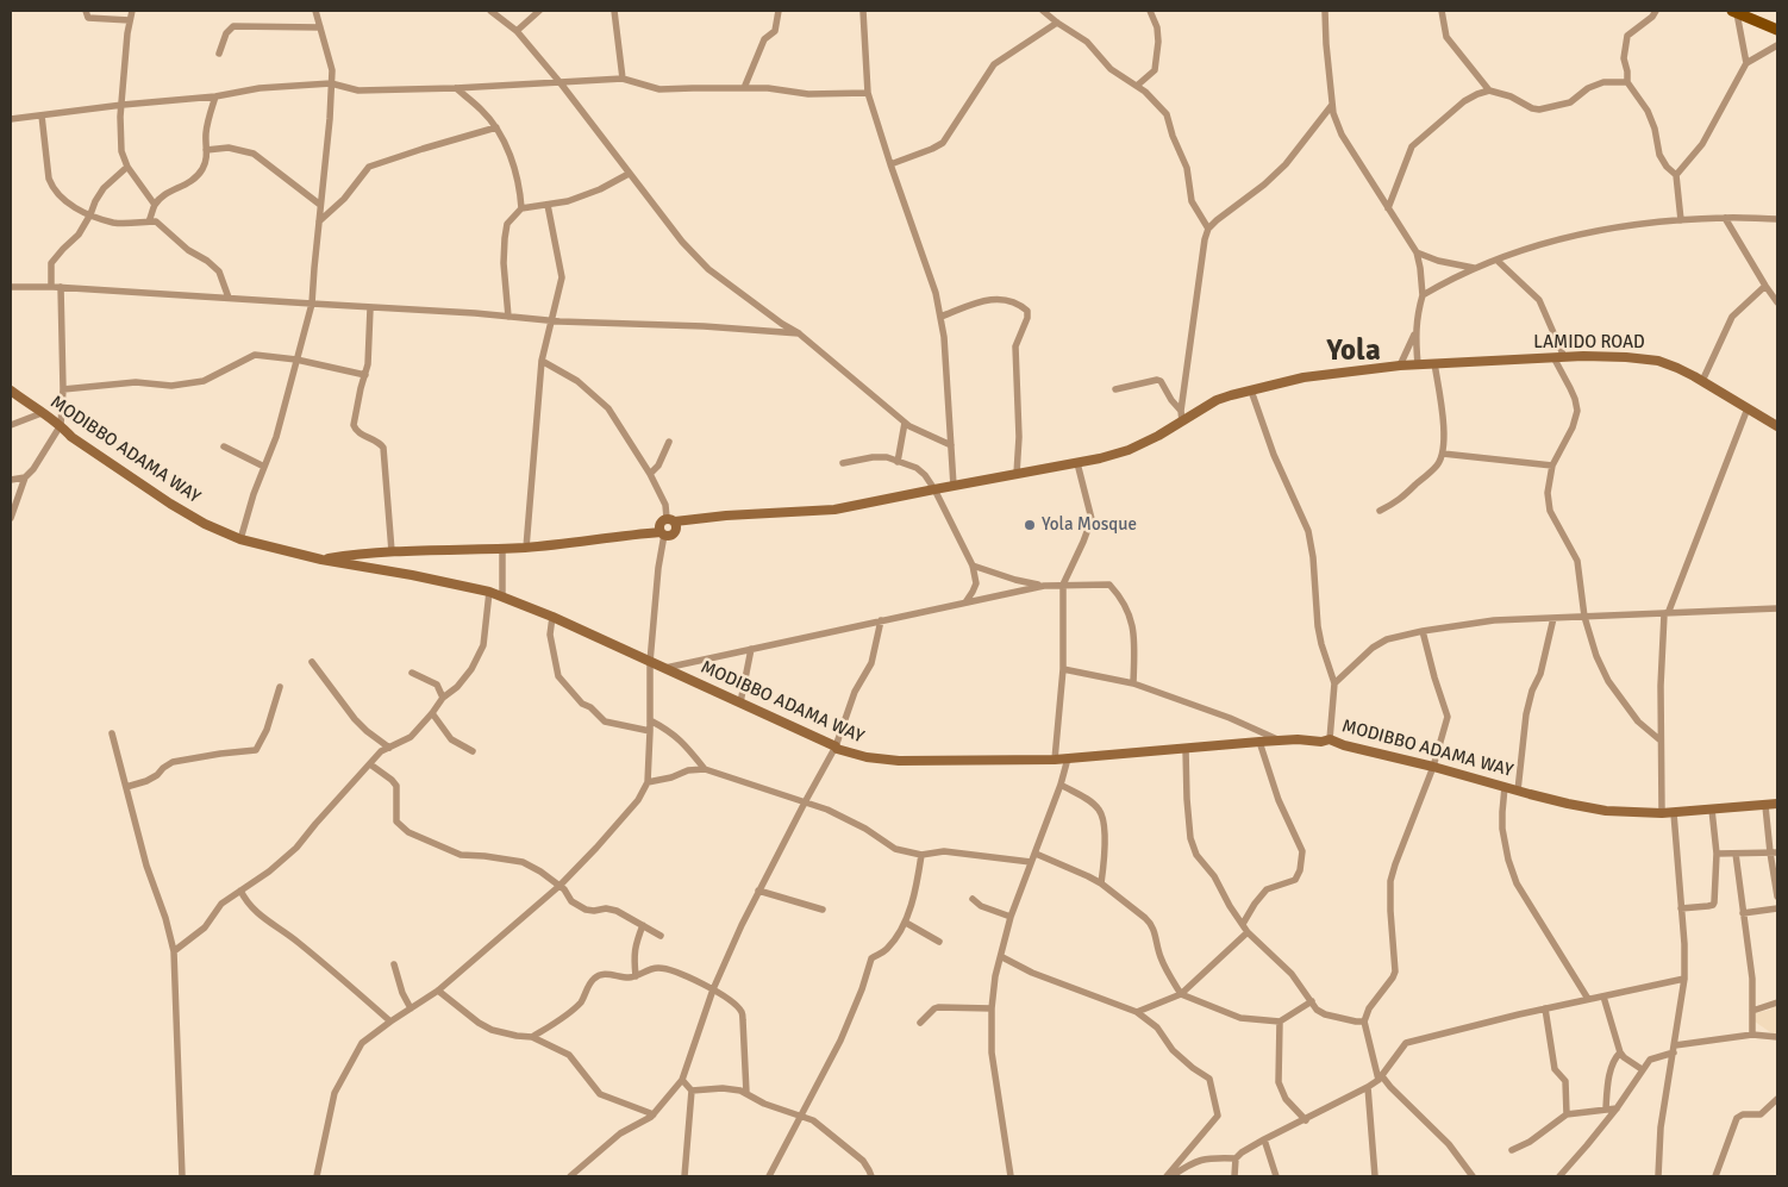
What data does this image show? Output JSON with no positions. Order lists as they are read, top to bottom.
{
  "streets": {
    "main road": ["LAMIDO ROAD", "MODIBBO ADAMA WAY"]
  },
  "districts": ["Yola"],
  "places": ["Yola Mosque"]
}
